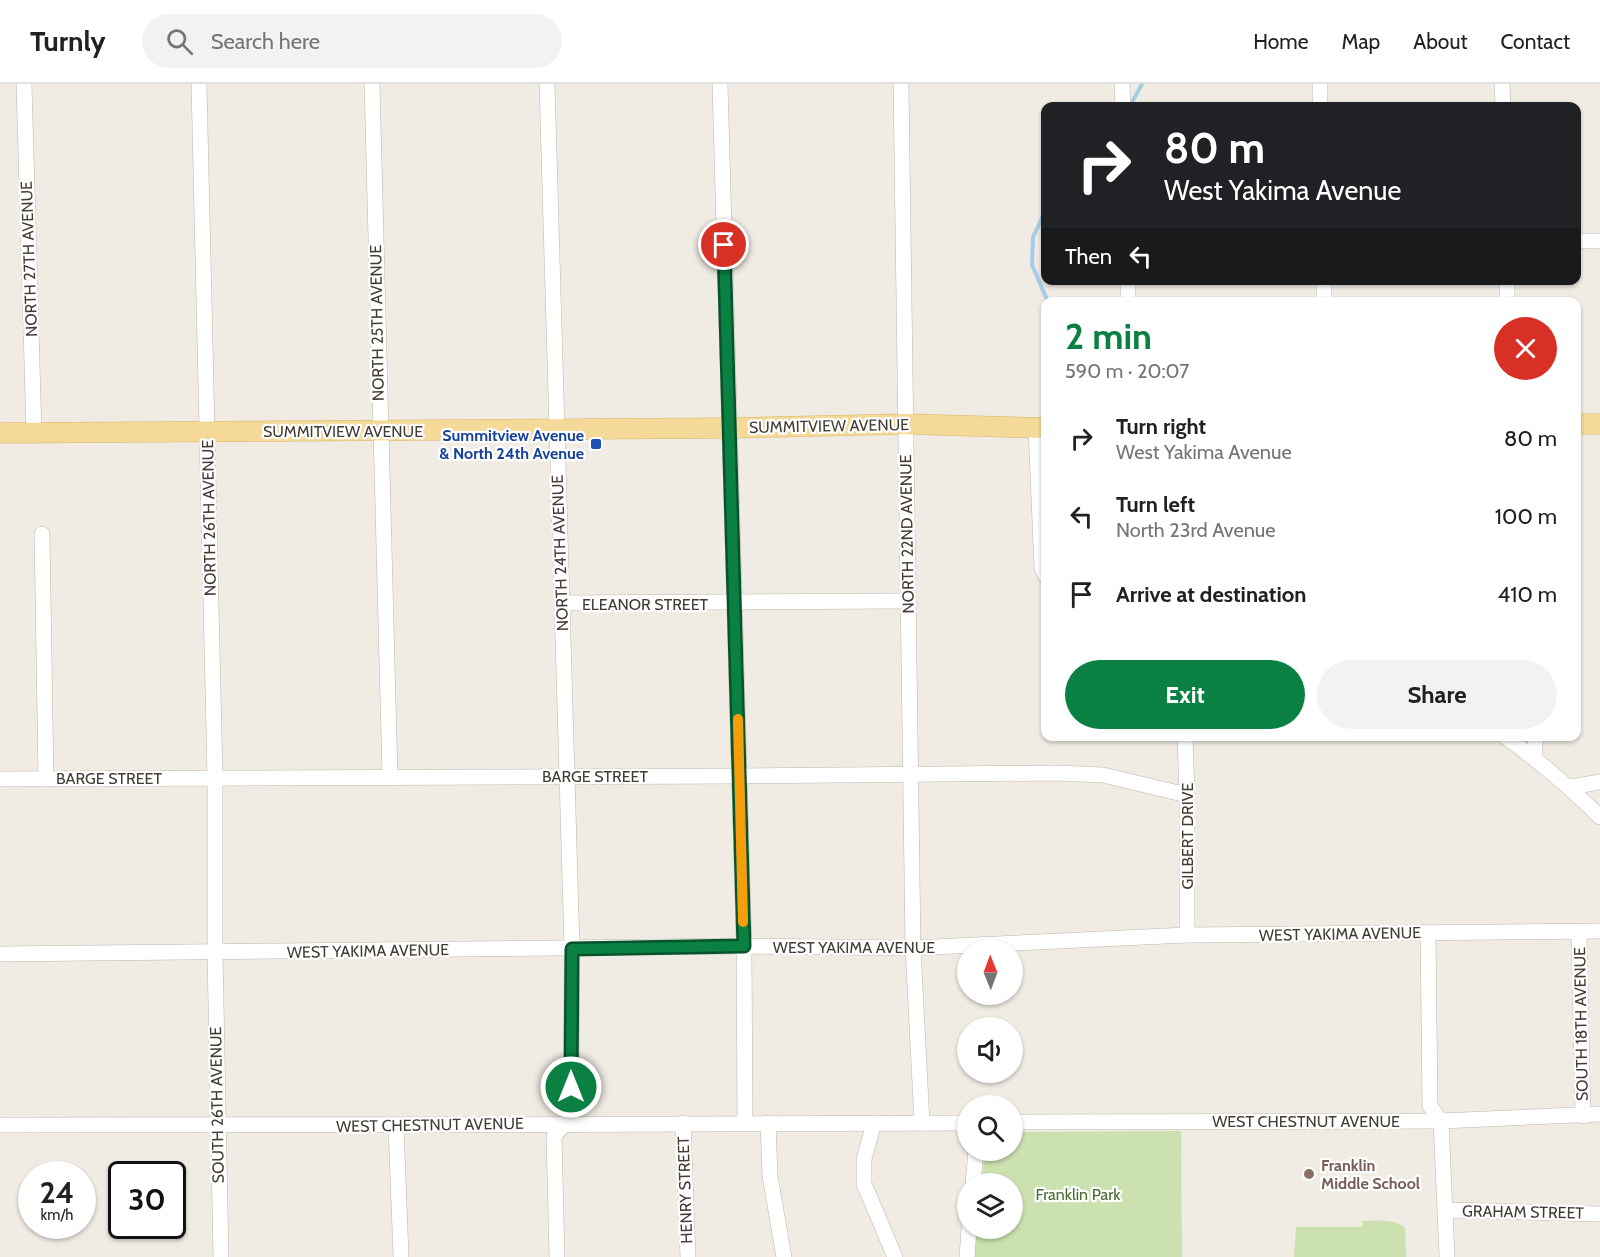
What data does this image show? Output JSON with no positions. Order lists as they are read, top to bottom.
{
  "streets": {
    "main road": ["SUMMITVIEW AVENUE"],
    "street": [
      "NORTH 27TH AVENUE",
      "NORTH 25TH AVENUE",
      "NORTH 26TH AVENUE",
      "NORTH 22ND AVENUE",
      "NORTH 24TH AVENUE",
      "ELEANOR STREET",
      "BARGE STREET",
      "GILBERT DRIVE",
      "WEST YAKIMA AVENUE",
      "SOUTH 18TH AVENUE",
      "SOUTH 26TH AVENUE",
      "WEST CHESTNUT AVENUE",
      "HENRY STREET",
      "GRAHAM STREET"
    ]
  },
  "crossings": [
    ["NORTH 27TH AVENUE", "SUMMITVIEW AVENUE"],
    ["NORTH 25TH AVENUE", "SUMMITVIEW AVENUE"],
    ["NORTH 25TH AVENUE", "BARGE STREET"],
    ["SUMMITVIEW AVENUE", "NORTH 26TH AVENUE"],
    ["SUMMITVIEW AVENUE", "NORTH 22ND AVENUE"],
    ["SUMMITVIEW AVENUE", "NORTH 24TH AVENUE"],
    ["NORTH 26TH AVENUE", "BARGE STREET"],
    ["NORTH 26TH AVENUE", "WEST YAKIMA AVENUE"],
    ["NORTH 26TH AVENUE", "SOUTH 26TH AVENUE"],
    ["NORTH 22ND AVENUE", "ELEANOR STREET"],
    ["NORTH 22ND AVENUE", "BARGE STREET"],
    ["NORTH 22ND AVENUE", "WEST YAKIMA AVENUE"],
    ["NORTH 22ND AVENUE", "WEST CHESTNUT AVENUE"],
    ["NORTH 24TH AVENUE", "ELEANOR STREET"],
    ["NORTH 24TH AVENUE", "BARGE STREET"],
    ["NORTH 24TH AVENUE", "WEST YAKIMA AVENUE"],
    ["NORTH 24TH AVENUE", "WEST CHESTNUT AVENUE"],
    ["BARGE STREET", "GILBERT DRIVE"],
    ["GILBERT DRIVE", "WEST YAKIMA AVENUE"],
    ["WEST YAKIMA AVENUE", "SOUTH 18TH AVENUE"],
    ["WEST YAKIMA AVENUE", "SOUTH 26TH AVENUE"],
    ["SOUTH 18TH AVENUE", "WEST CHESTNUT AVENUE"],
    ["SOUTH 26TH AVENUE", "WEST CHESTNUT AVENUE"],
    ["WEST CHESTNUT AVENUE", "HENRY STREET"]
  ],
  "parks": ["Franklin Park"],
  "places": {
    "transit": ["Summitview Avenue & North 24th Avenue"],
    "other": ["Franklin Middle School"]
  },
  "north": "top",
  "page": {
    "header": "Turnly",
    "search": "Search here",
    "nav": [
      "Home",
      "Map",
      "About",
      "Contact"
    ],
    "turn": ["80 m", "West Yakima Avenue"],
    "then": "Then",
    "heading": ["2 min", "590 m · 20:07"],
    "list": [
      {
        "name": "Turn right",
        "note": "West Yakima Avenue",
        "value": "80 m"
      },
      {
        "name": "Turn left",
        "note": "North 23rd Avenue",
        "value": "100 m"
      },
      {
        "name": "Arrive at destination",
        "value": "410 m"
      }
    ],
    "buttons": ["Exit", "Share"],
    "speed": "24 km/h",
    "limit": "30"
  }
}
